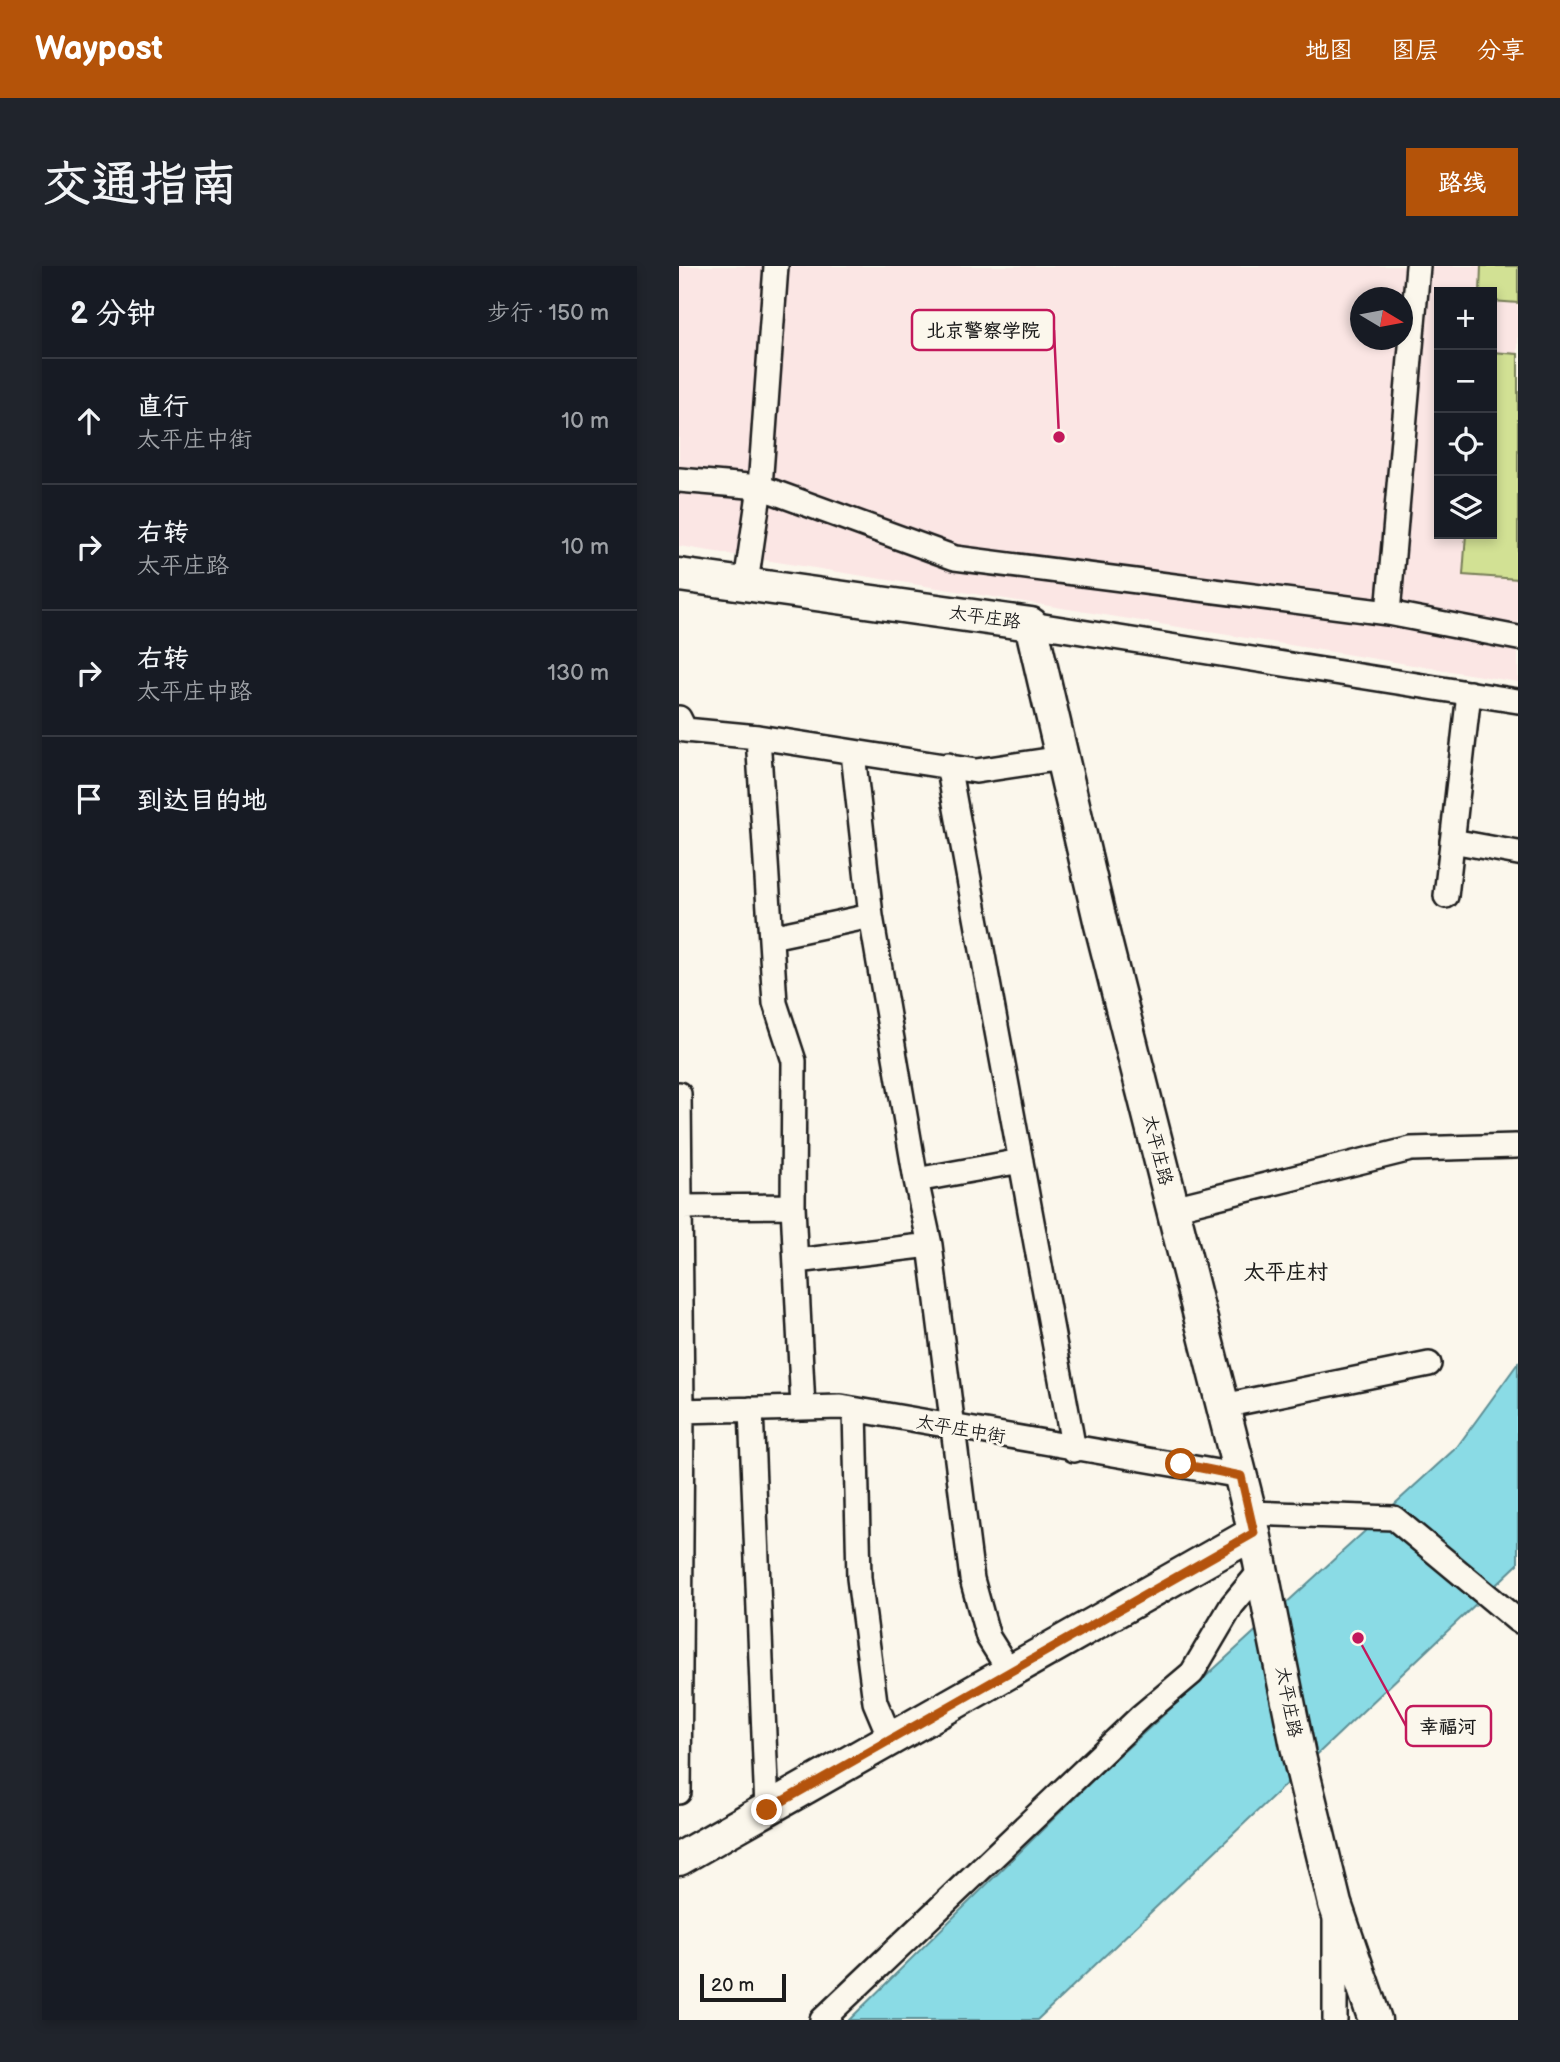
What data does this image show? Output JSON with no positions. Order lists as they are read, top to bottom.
{
  "streets": {
    "street": ["太平庄路", "太平庄中街"]
  },
  "crossings": [
    ["太平庄路", "太平庄中街"]
  ],
  "districts": ["太平庄村"],
  "places": ["北京警察学院", "幸福河"],
  "scale_bar": "20 m",
  "north": "right",
  "page": {
    "header": "Waypost",
    "nav": ["地图", "图层", "分享"],
    "buttons": "路线",
    "title": "交通指南",
    "heading": ["2 分钟", "步行 · 150 m"],
    "map_buttons": ["+", "−"],
    "list": [
      ["直行", "太平庄中街", "10 m"],
      ["右转", "太平庄路", "10 m"],
      ["右转", "太平庄中路", "130 m"],
      "到达目的地"
    ],
    "scale": "20 m"
  }
}
